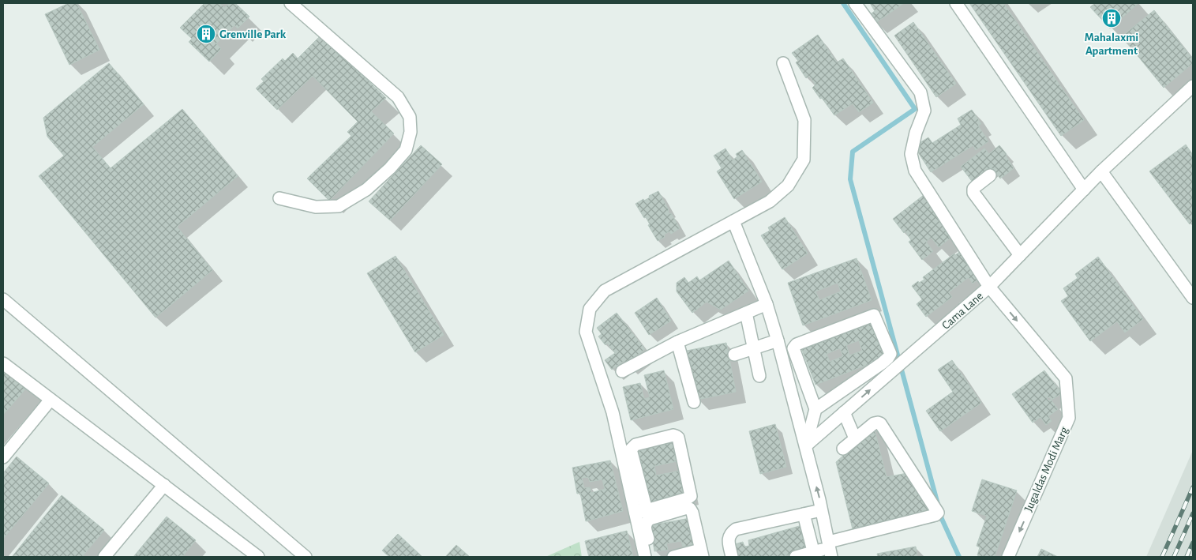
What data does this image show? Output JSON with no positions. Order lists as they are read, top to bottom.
{
  "streets": {
    "street": ["Cama Lane", "Jugaldas Modi Marg"]
  },
  "crossings": [
    ["Cama Lane", "Jugaldas Modi Marg"]
  ],
  "one_way": ["Cama Lane", "Jugaldas Modi Marg"],
  "places": {
    "building": ["Mahalaxmi Apartment", "Grenville Park"]
  }
}
